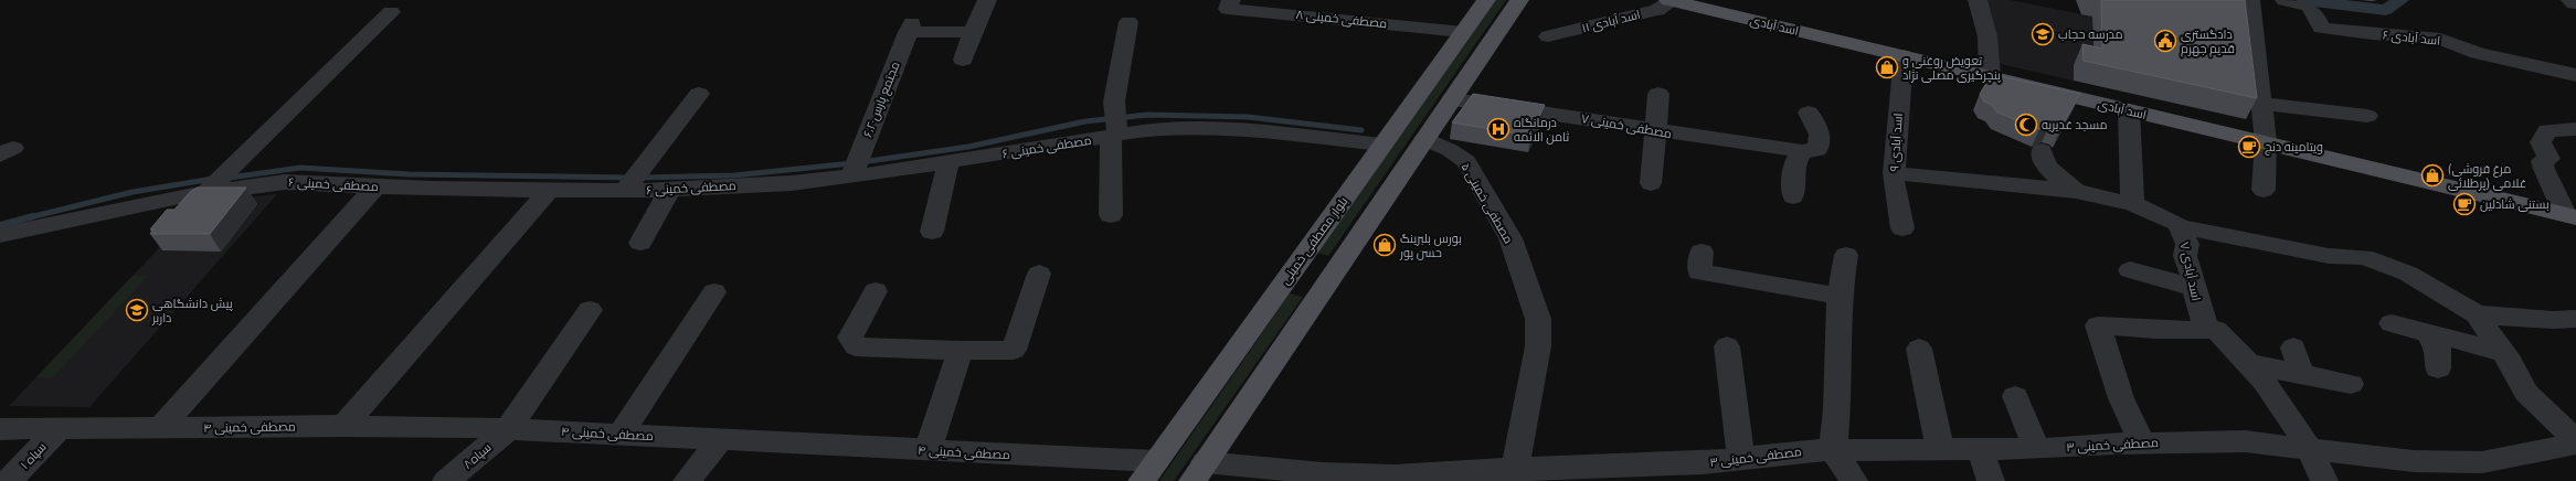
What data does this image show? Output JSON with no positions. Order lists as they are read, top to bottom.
{
  "streets": {
    "main road": ["اسد آبادی", "بلوار مصطفی خمینی"],
    "street": [
      "مصطفی خمینی ۸",
      "اسد آبادی ۱۱",
      "اسد آبادی ۶",
      "۶،مجتمع پارس۲۰",
      "مصطفی خمینی ۷",
      "اسد آبادی ۹",
      "مصطفی خمینی ۶",
      "مصطفی خمینی ۵",
      "اسد آبادی ۷",
      "مصطفی خمینی ۴",
      "مصطفی خمینی ۳",
      "سپاه۱۰",
      "سپاه۸"
    ]
  },
  "crossings": [
    ["مصطفی خمینی ۸", "بلوار مصطفی خمینی"],
    ["اسد آبادی ۱۱", "اسد آبادی"],
    ["اسد آبادی", "اسد آبادی ۹"],
    ["۶،مجتمع پارس۲۰", "مصطفی خمینی ۶"],
    ["اسد آبادی ۹", "اسد آبادی ۷"],
    ["مصطفی خمینی ۶", "بلوار مصطفی خمینی"],
    ["مصطفی خمینی ۵", "مصطفی خمینی ۳"],
    ["بلوار مصطفی خمینی", "مصطفی خمینی ۴"],
    ["مصطفی خمینی ۴", "سپاه۱۰"],
    ["مصطفی خمینی ۴", "سپاه۸"]
  ],
  "places": {
    "school or university": ["مدرسه حجاب", "پیش دانشگاهی داربر"],
    "public building": ["دادگستری قدیم جهرم"],
    "shop": ["تعویض روغنی و پنچرگیری مصلی نژاد", "(مرغ فروشی غلامی (پرطلائی", "بورس بلبرینگ حسن پور"],
    "mosque": ["مسجد غدیریه"],
    "hospital": ["درمانگاه ثامن الائمه"],
    "cafe": ["ویتامینه دنج", "بستنی شادلین"]
  }
}
